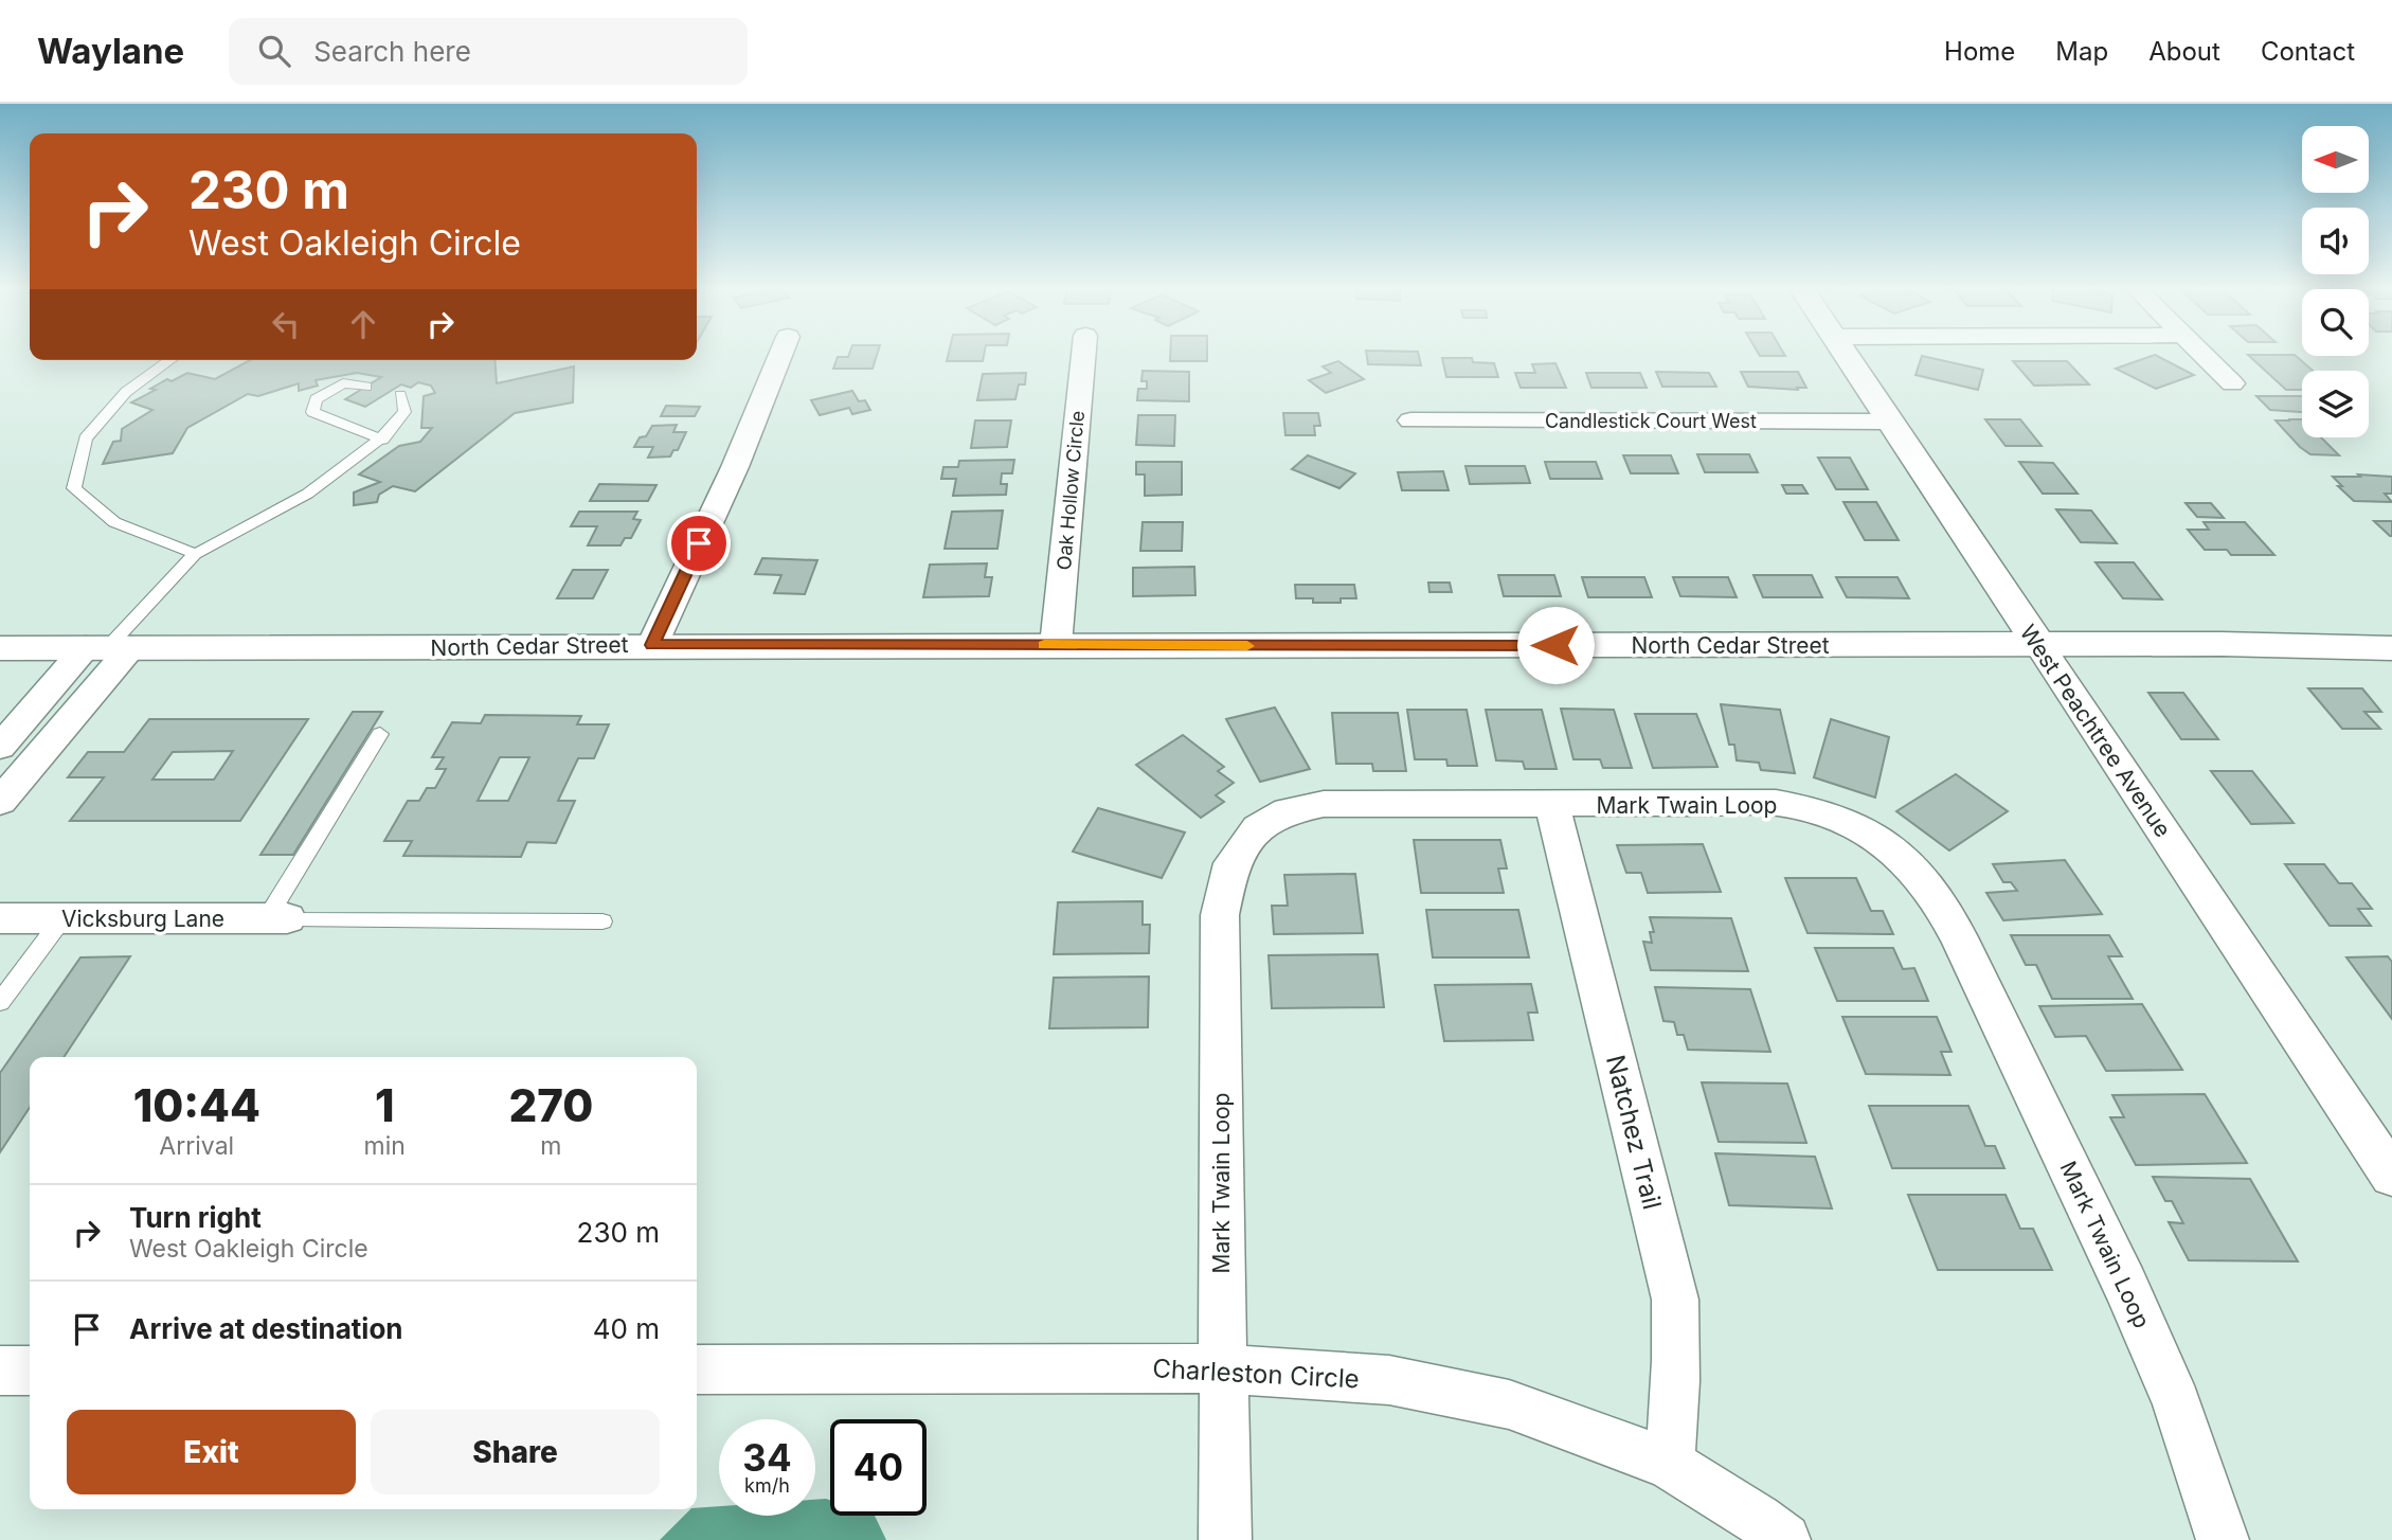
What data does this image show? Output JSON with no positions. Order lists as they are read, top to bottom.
{
  "streets": {
    "street": [
      "Candlestick Court West",
      "Oak Hollow Circle",
      "North Cedar Street",
      "West Peachtree Avenue",
      "Mark Twain Loop",
      "Vicksburg Lane",
      "Natchez Trail",
      "Charleston Circle"
    ]
  },
  "crossings": [
    ["Candlestick Court West", "West Peachtree Avenue"],
    ["Oak Hollow Circle", "North Cedar Street"],
    ["North Cedar Street", "West Peachtree Avenue"],
    ["Mark Twain Loop", "Natchez Trail"],
    ["Mark Twain Loop", "Charleston Circle"],
    ["Natchez Trail", "Charleston Circle"]
  ],
  "north": "left",
  "page": {
    "header": "Waylane",
    "search": "Search here",
    "nav": [
      "Home",
      "Map",
      "About",
      "Contact"
    ],
    "turn": ["230 m", "West Oakleigh Circle"],
    "eta": [
      "10:44",
      "Arrival",
      "1",
      "min",
      "270",
      "m"
    ],
    "list": [
      {
        "name": "Turn right",
        "note": "West Oakleigh Circle",
        "value": "230 m"
      },
      {
        "name": "Arrive at destination",
        "value": "40 m"
      }
    ],
    "buttons": ["Exit", "Share"],
    "speed": "34 km/h",
    "limit": "40"
  }
}
